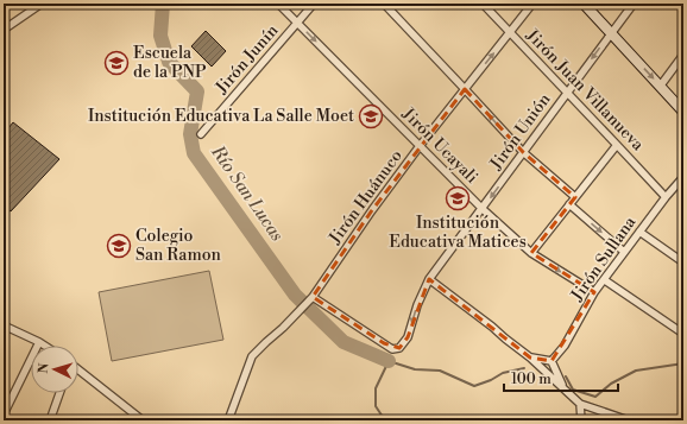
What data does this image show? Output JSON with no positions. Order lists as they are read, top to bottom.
{
  "streets": {
    "street": [
      "Jirón Junín",
      "Jirón Juan Villanueva",
      "Jirón Unión",
      "Jirón Ucayali",
      "Jirón Huánuco",
      "Jirón Sullana"
    ]
  },
  "crossings": [
    ["Jirón Junín", "Jirón Ucayali"],
    ["Jirón Juan Villanueva", "Jirón Unión"],
    ["Jirón Juan Villanueva", "Jirón Huánuco"],
    ["Jirón Juan Villanueva", "Jirón Sullana"],
    ["Jirón Unión", "Jirón Ucayali"],
    ["Jirón Unión", "Jirón Huánuco"],
    ["Jirón Ucayali", "Jirón Huánuco"],
    ["Jirón Ucayali", "Jirón Sullana"]
  ],
  "one_way": ["Jirón Ucayali"],
  "water": ["Río San Lucas"],
  "places": {
    "school or university": [
      "Escuela de la PNP",
      "Institución Educativa La Salle Moet",
      "Institución Educativa Matices",
      "Colegio San Ramon"
    ]
  },
  "scale_bar": "100 m",
  "north": "left"
}
